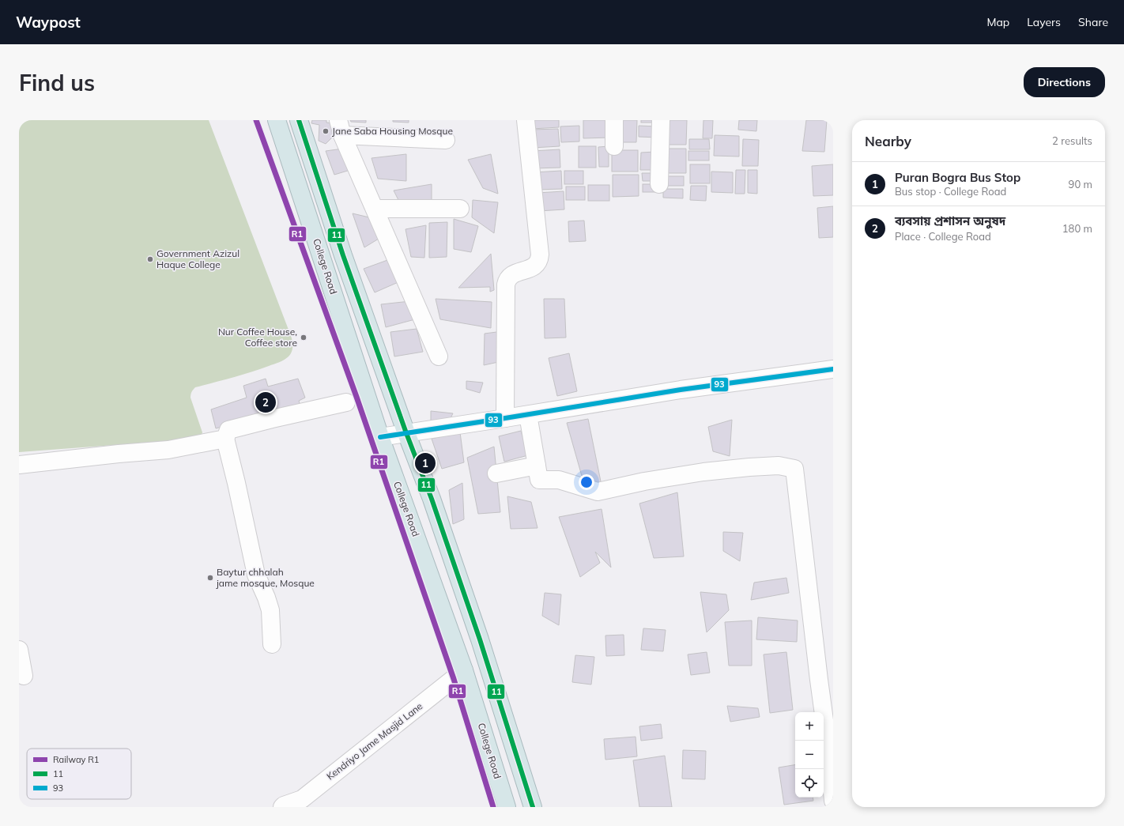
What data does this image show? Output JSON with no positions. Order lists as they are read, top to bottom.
{
  "streets": {
    "highway": ["College Road"],
    "street": ["Kendriyo Jame Masjid Lane"]
  },
  "crossings": [
    ["College Road", "Kendriyo Jame Masjid Lane"]
  ],
  "places": [
    "Jane Saba Housing Mosque",
    "Government Azizul Haque College",
    "Nur Coffee House, Coffee store",
    "Baytur chhalah jame mosque, Mosque"
  ],
  "lines": ["rail line R1", "transit line 11", "transit line 93"],
  "legend": ["Railway R1", "11", "93"],
  "page": {
    "header": "Waypost",
    "nav": ["Map", "Layers", "Share"],
    "buttons": "Directions",
    "title": "Find us",
    "heading": ["Nearby", "2 results"],
    "list": [
      {
        "mark": "1",
        "name": "Puran Bogra Bus Stop",
        "note": "Bus stop · College Road",
        "value": "90 m"
      },
      {
        "mark": "2",
        "name": "ব্যবসায় প্রশাসন অনুষদ",
        "note": "Place · College Road",
        "value": "180 m"
      }
    ],
    "pins": ["2", "1"],
    "map_buttons": ["+", "−"]
  }
}
